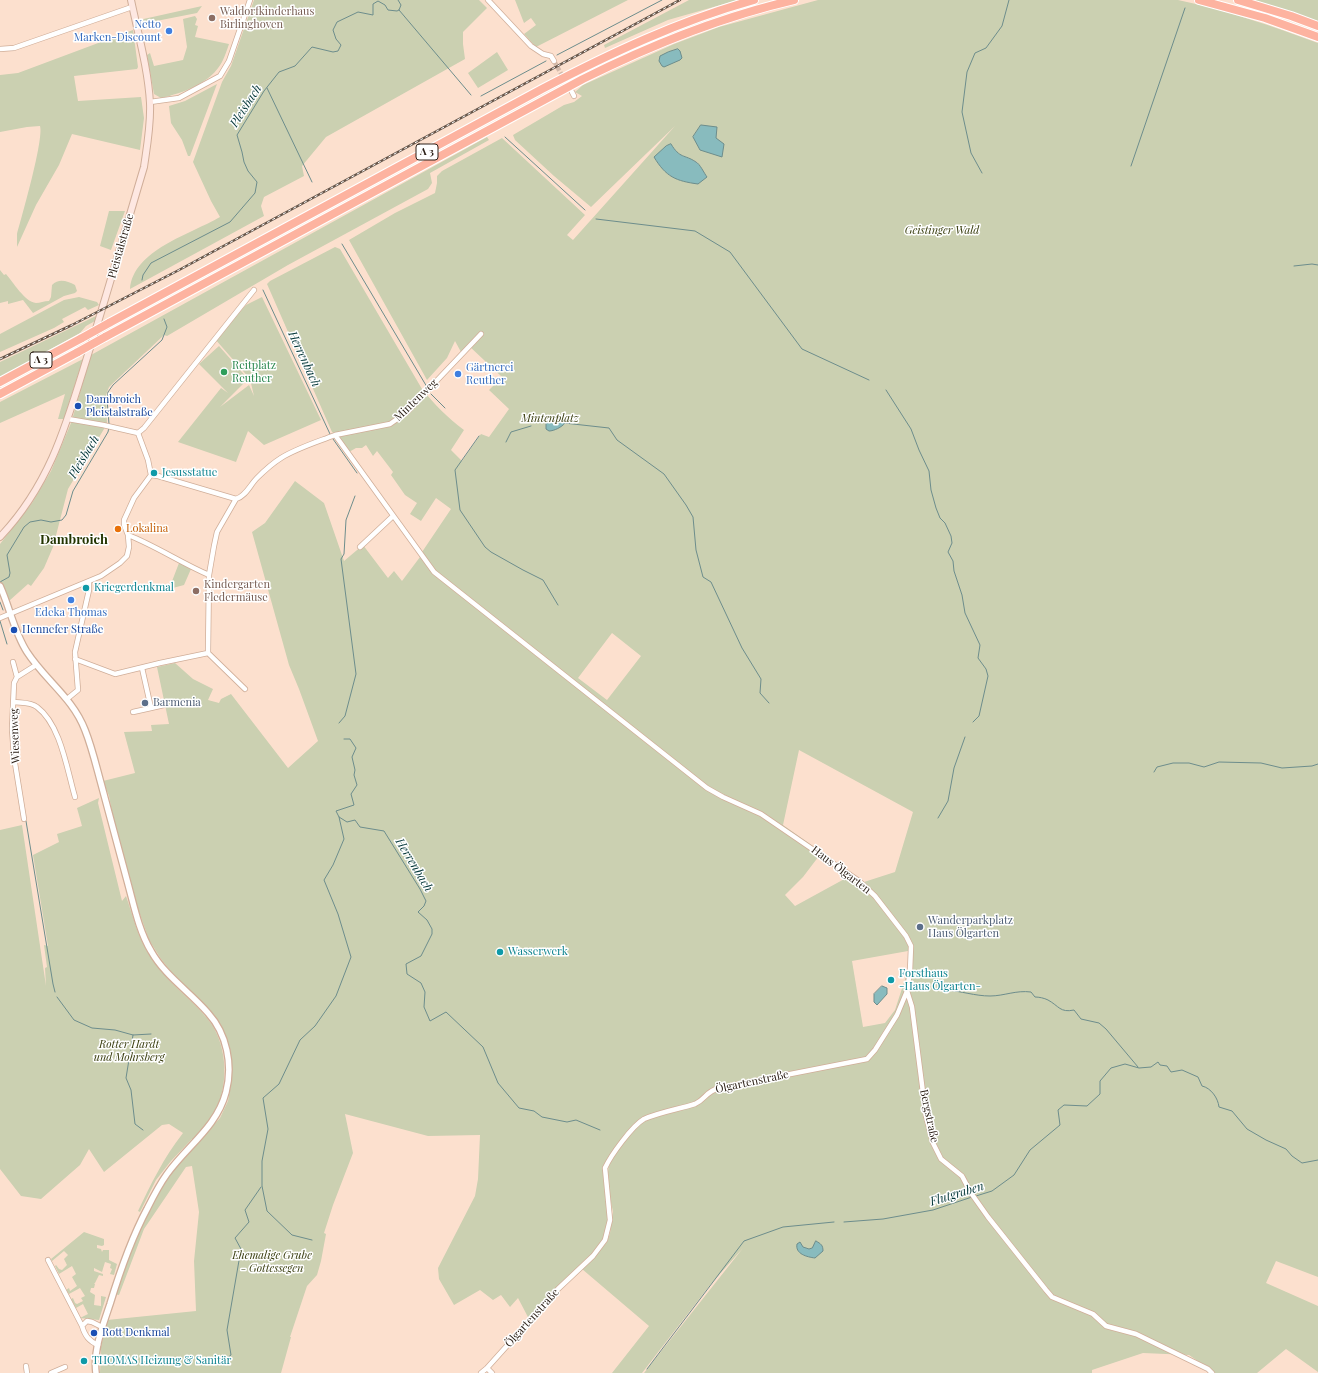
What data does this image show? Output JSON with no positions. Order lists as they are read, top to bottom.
{
  "streets": {
    "highway": ["A 3"],
    "main road": ["Pleistalstraße"],
    "street": [
      "Mintenweg",
      "Wiesenweg",
      "Haus Ölgarten",
      "Ölgartenstraße",
      "Bergstraße"
    ]
  },
  "crossings": [
    ["Mintenweg", "Haus Ölgarten"],
    ["Haus Ölgarten", "Ölgartenstraße"],
    ["Haus Ölgarten", "Bergstraße"],
    ["Ölgartenstraße", "Bergstraße"]
  ],
  "districts": ["Dambroich"],
  "water": ["Pleisbach", "Herrenbach", "Flutgraben"],
  "parks": [
    "Geistinger Wald",
    "Mintenplatz",
    "Rotter Hardt und Mohrsberg",
    "Ehemalige Grube - Gottessegen"
  ],
  "places": [
    "Waldorfkinderhaus Birlinghoven",
    "Netto Marken-Discount",
    "Reitplatz Reuther",
    "Gärtnerei Reuther",
    "Dambroich Pleistalstraße",
    "Jesusstatue",
    "Lokalina",
    "Kriegerdenkmal",
    "Kindergarten Fledermäuse",
    "Edeka Thomas",
    "Hennefer Straße",
    "Barmenia",
    "Wanderparkplatz Haus Ölgarten",
    "Wasserwerk",
    "Forsthaus -Haus Ölgarten-",
    "Rott Denkmal",
    "THOMAS Heizung & Sanitär"
  ]
}
